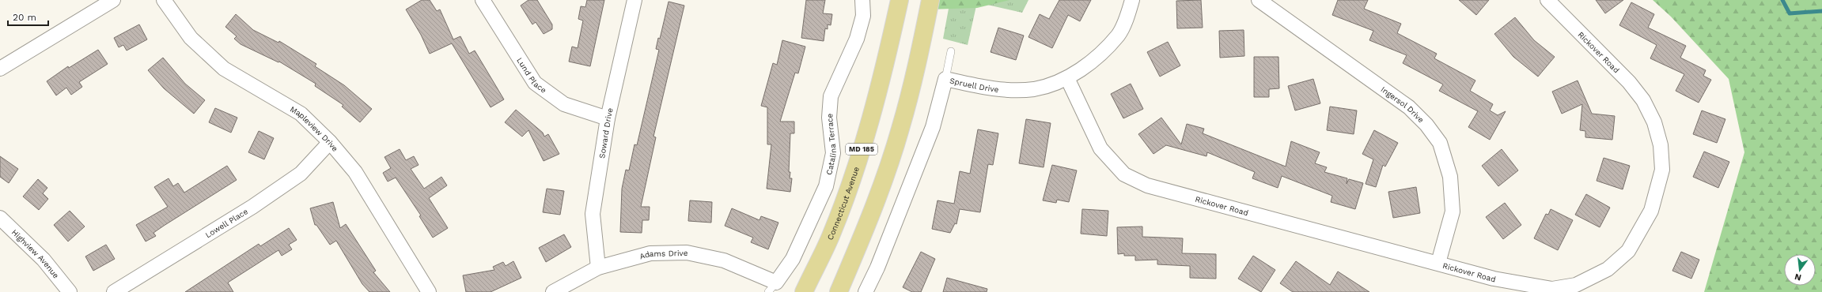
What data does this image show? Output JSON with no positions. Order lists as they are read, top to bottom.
{
  "streets": {
    "main road": ["MD 185", "Connecticut Avenue"],
    "street": [
      "Rickover Road",
      "Lund Place",
      "Spruell Drive",
      "Ingersol Drive",
      "Mapleview Drive",
      "Soward Drive",
      "Catalina Terrace",
      "Lowell Place",
      "Highview Avenue",
      "Adams Drive"
    ]
  },
  "crossings": [
    ["Rickover Road", "Spruell Drive"],
    ["Rickover Road", "Ingersol Drive"],
    ["Lund Place", "Soward Drive"],
    ["Mapleview Drive", "Lowell Place"],
    ["Soward Drive", "Adams Drive"],
    ["Catalina Terrace", "Adams Drive"]
  ],
  "scale_bar": "20 m",
  "north": "bottom"
}
